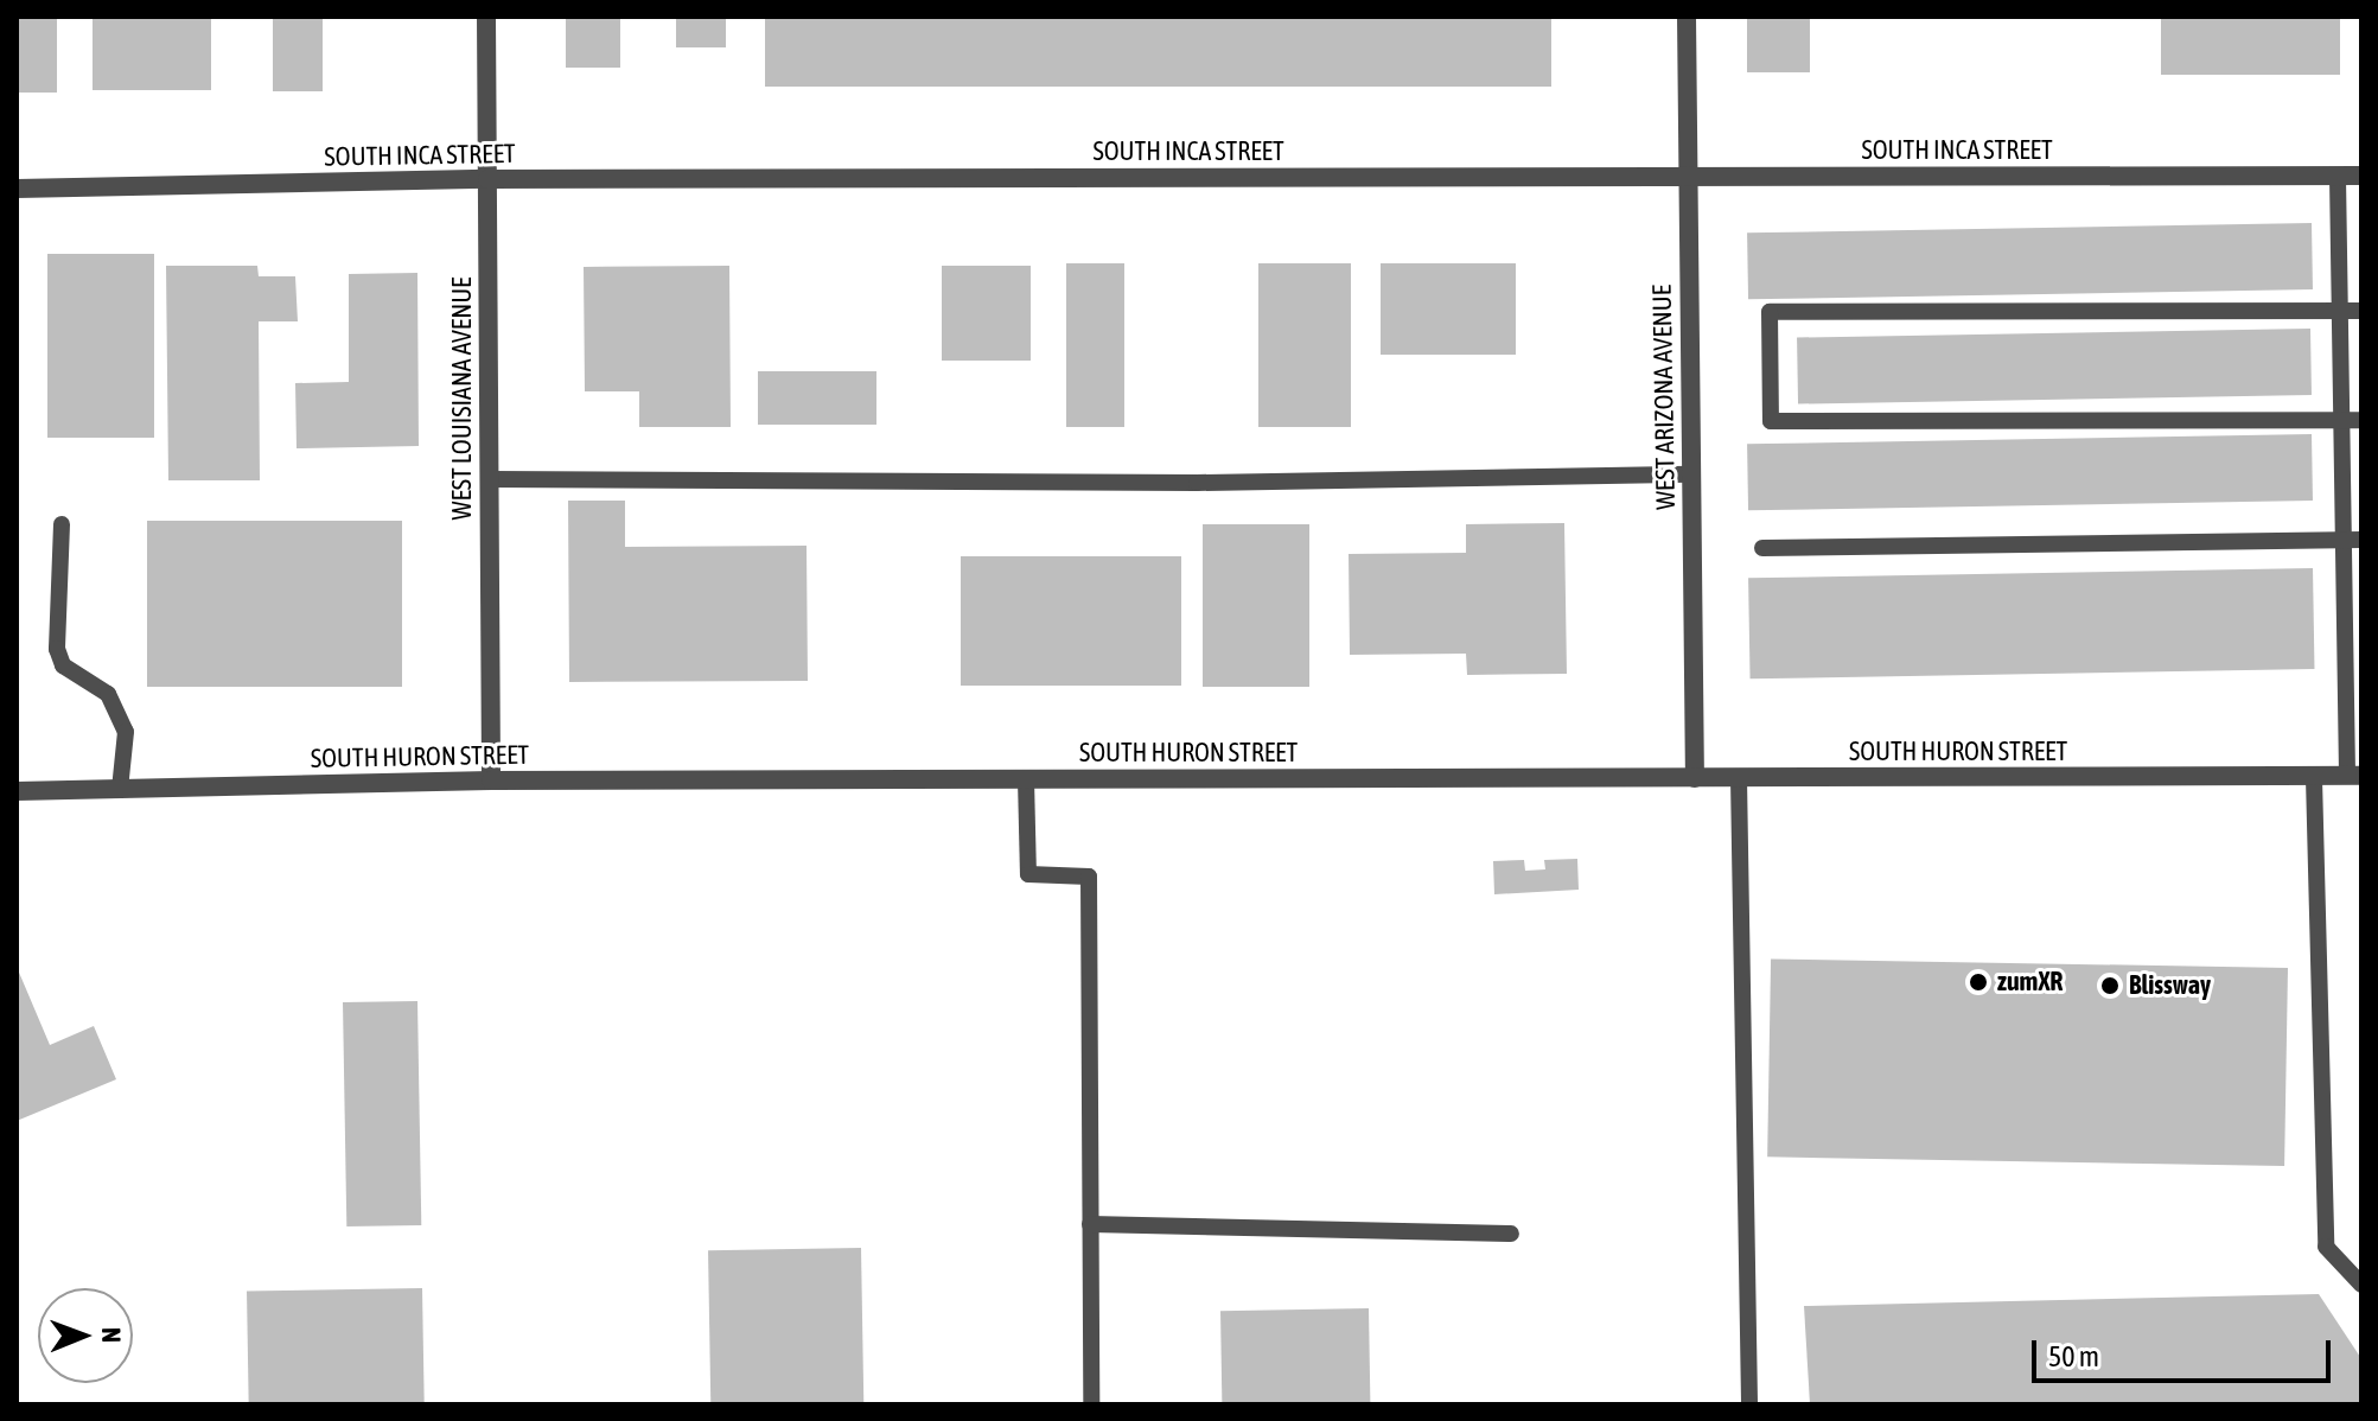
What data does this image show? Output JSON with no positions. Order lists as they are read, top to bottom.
{
  "streets": {
    "street": [
      "SOUTH INCA STREET",
      "WEST ARIZONA AVENUE",
      "WEST LOUISIANA AVENUE",
      "SOUTH HURON STREET"
    ]
  },
  "crossings": [
    ["SOUTH INCA STREET", "WEST ARIZONA AVENUE"],
    ["SOUTH INCA STREET", "WEST LOUISIANA AVENUE"],
    ["WEST ARIZONA AVENUE", "SOUTH HURON STREET"],
    ["WEST LOUISIANA AVENUE", "SOUTH HURON STREET"]
  ],
  "places": ["zumXR", "Blissway"],
  "scale_bar": "50 m",
  "north": "right"
}
